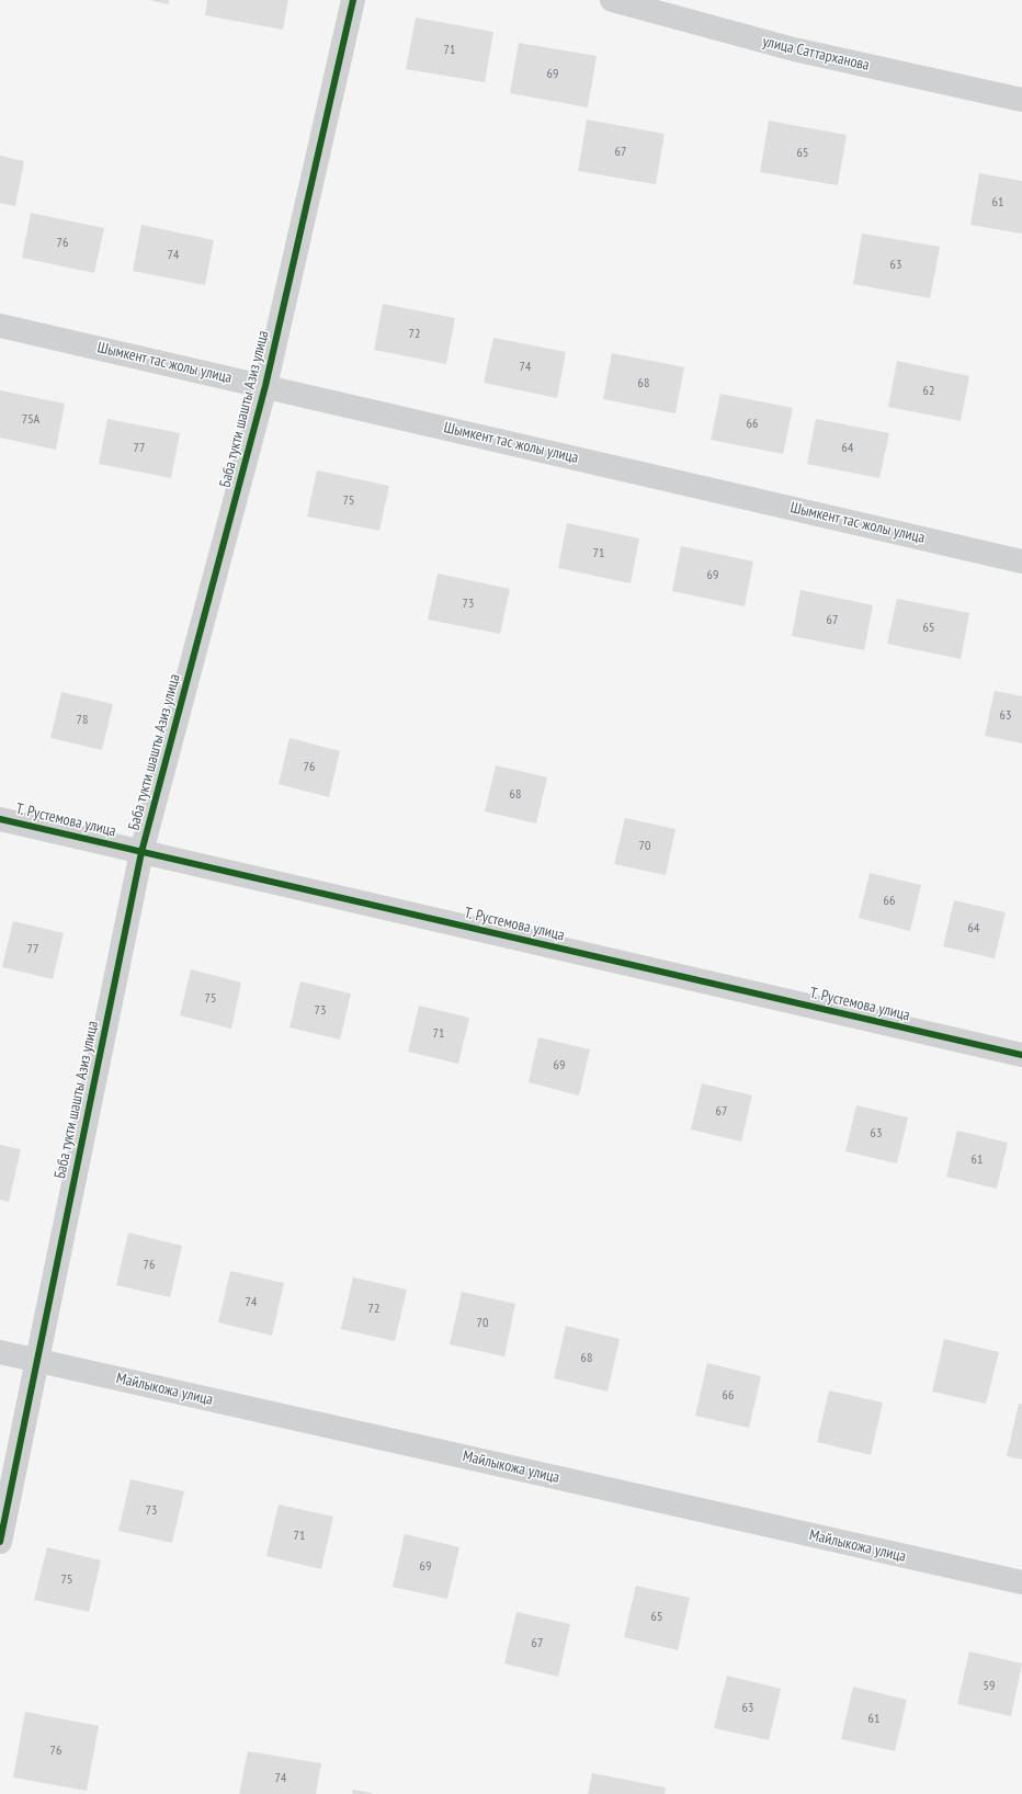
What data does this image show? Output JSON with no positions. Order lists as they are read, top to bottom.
{
  "streets": {
    "street": [
      "улица Саттарханова",
      "Шымкент тас жолы улица",
      "Баба тукти шашты Азиз улица",
      "Т. Рустемова улица",
      "Майлыкожа улица"
    ]
  },
  "crossings": [
    ["Шымкент тас жолы улица", "Баба тукти шашты Азиз улица"],
    ["Баба тукти шашты Азиз улица", "Т. Рустемова улица"],
    ["Баба тукти шашты Азиз улица", "Майлыкожа улица"]
  ],
  "house_numbers": [
    "71",
    "69",
    "67",
    "65",
    "61",
    "76",
    "74",
    "63",
    "72",
    "74",
    "68",
    "62",
    "75А",
    "66",
    "77",
    "64",
    "75",
    "71",
    "69",
    "73",
    "67",
    "65",
    "63",
    "78",
    "76",
    "68",
    "70",
    "66",
    "64",
    "77",
    "75",
    "73",
    "71",
    "69",
    "67",
    "63",
    "61",
    "76",
    "74",
    "72",
    "70",
    "68",
    "66",
    "73",
    "71",
    "69",
    "75",
    "65",
    "67",
    "59",
    "63",
    "61",
    "76",
    "74"
  ]
}
